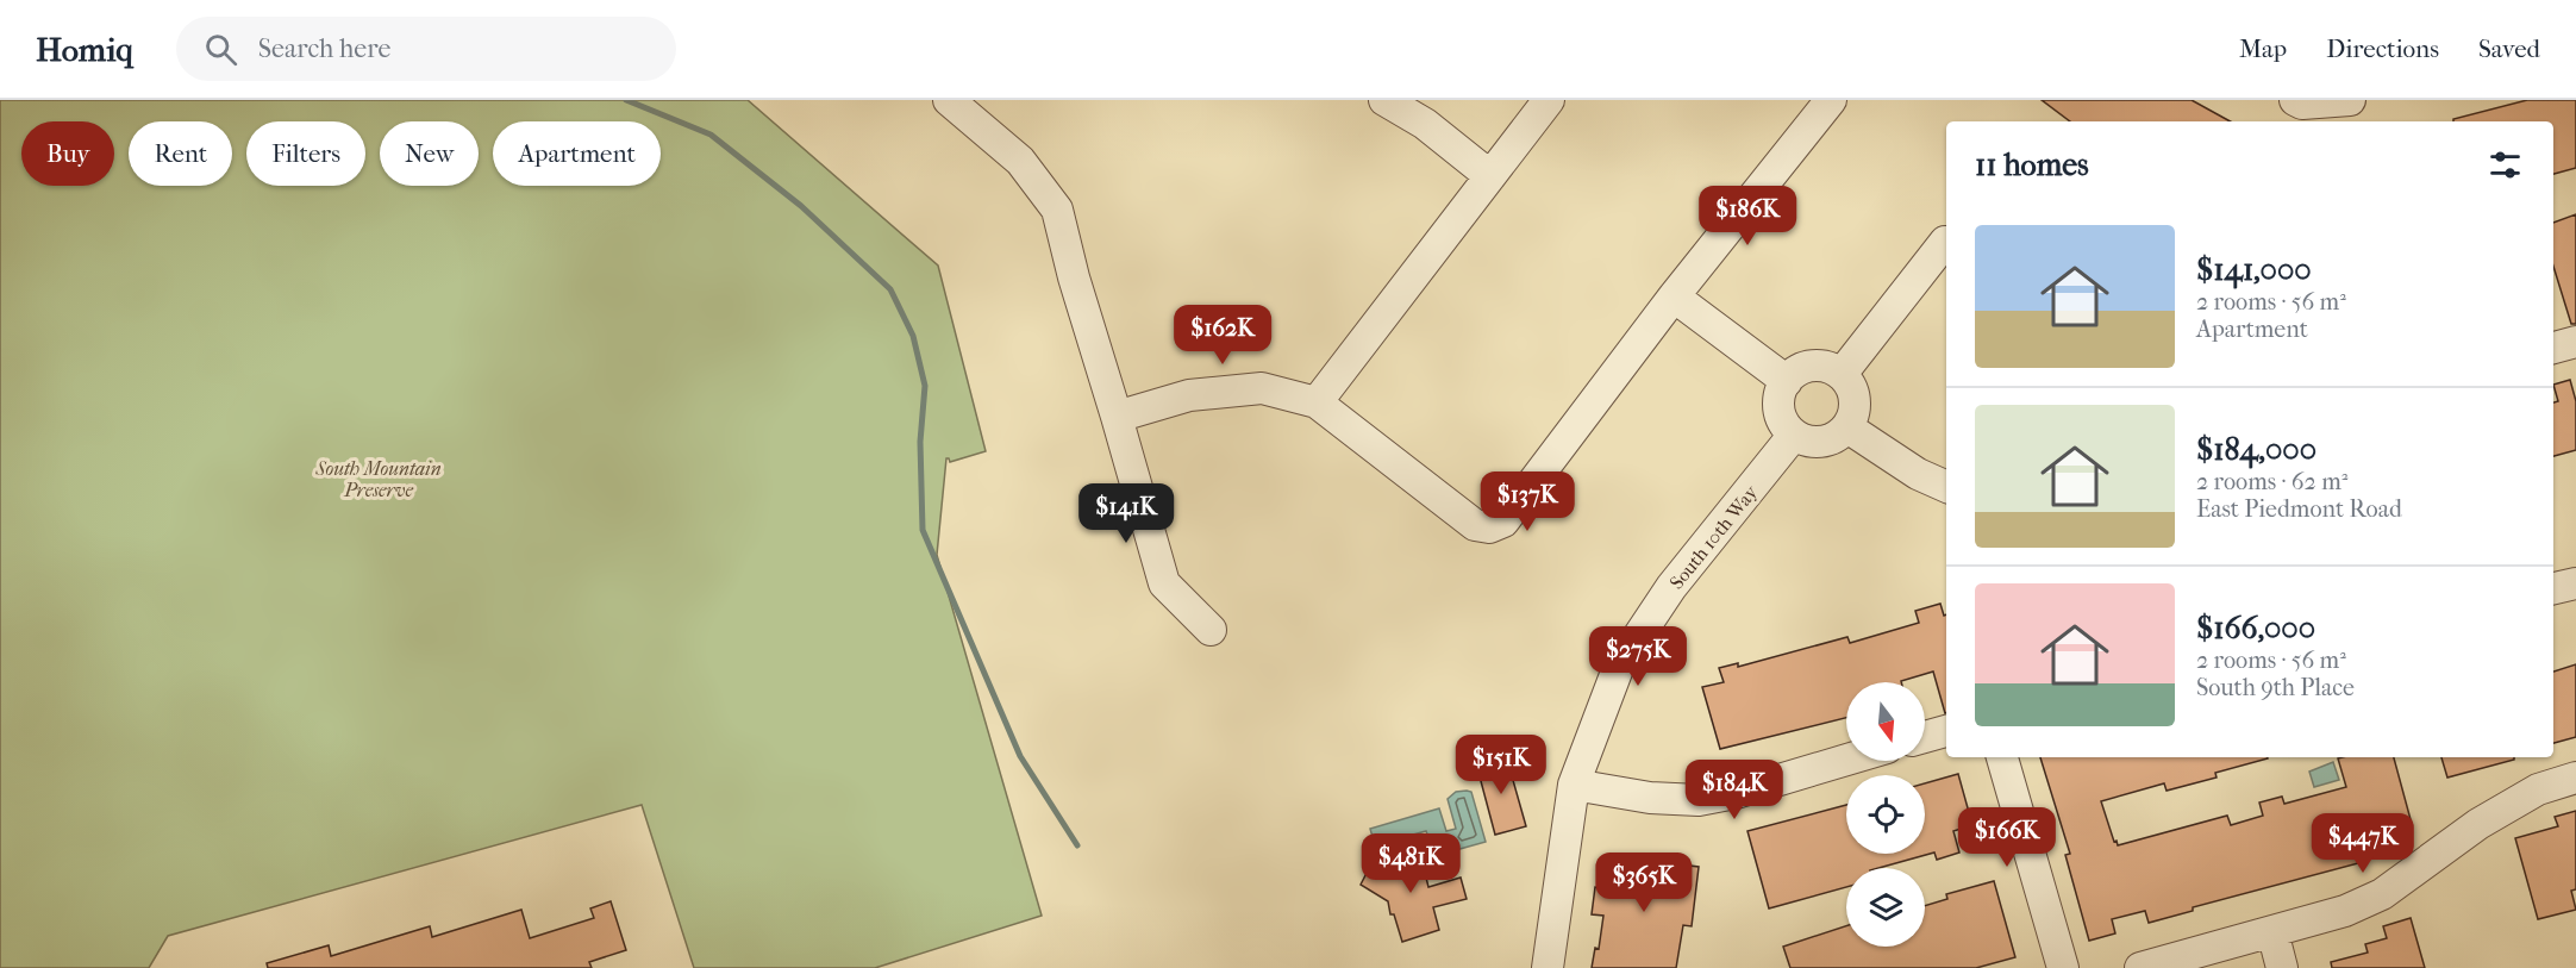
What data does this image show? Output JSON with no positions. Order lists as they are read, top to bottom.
{
  "streets": {
    "street": ["South 10th Way"]
  },
  "parks": ["South Mountain Preserve"],
  "north": "bottom",
  "page": {
    "header": "Homiq",
    "search": "Search here",
    "nav": ["Map", "Directions", "Saved"],
    "chip": [
      "Buy",
      "Rent",
      "Filters",
      "New",
      "Apartment"
    ],
    "heading": "11 homes",
    "price": [
      "$186K",
      "$162K",
      "$137K",
      "$141K",
      "$275K",
      "$151K",
      "$184K",
      "$166K",
      "$447K",
      "$481K",
      "$365K"
    ],
    "list": [
      {
        "name": "$141,000",
        "note": "2 rooms · 56 m² · Apartment"
      },
      {
        "name": "$184,000",
        "note": "2 rooms · 62 m² · East Piedmont Road"
      },
      {
        "name": "$166,000",
        "note": "2 rooms · 56 m² · South 9th Place"
      }
    ]
  }
}
